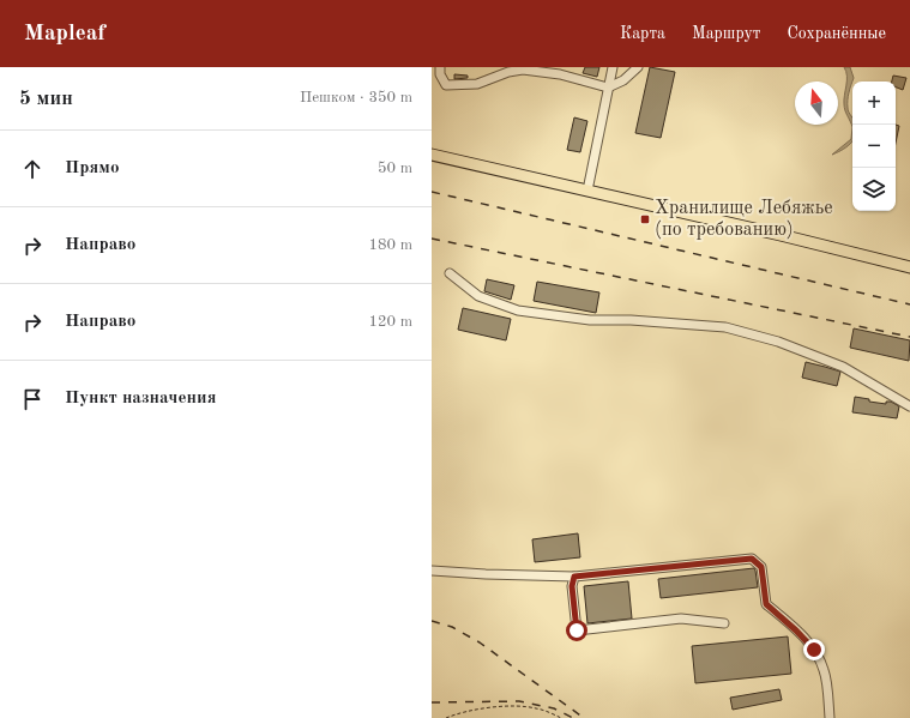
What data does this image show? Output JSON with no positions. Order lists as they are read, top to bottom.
{
  "places": {
    "transit": ["Хранилище Лебяжье (по требованию)"]
  },
  "north": "top",
  "page": {
    "header": "Mapleaf",
    "nav": ["Карта", "Маршрут", "Сохранённые"],
    "heading": ["5 мин", "Пешком · 350 m"],
    "map_buttons": ["+", "−"],
    "list": [
      ["Прямо", "50 m"],
      ["Направо", "180 m"],
      ["Направо", "120 m"],
      "Пункт назначения"
    ]
  }
}
